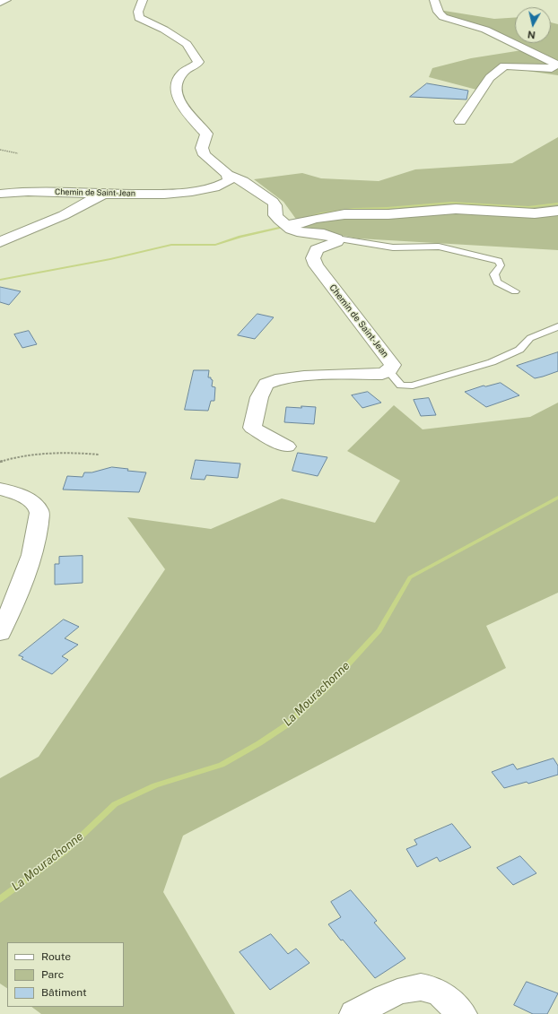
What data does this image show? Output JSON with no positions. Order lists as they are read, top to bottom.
{
  "streets": {
    "street": ["Chemin de Saint-Jean"]
  },
  "water": ["La Mourachonne"],
  "legend": ["Route", "Parc", "Bâtiment"],
  "north": "bottom"
}
